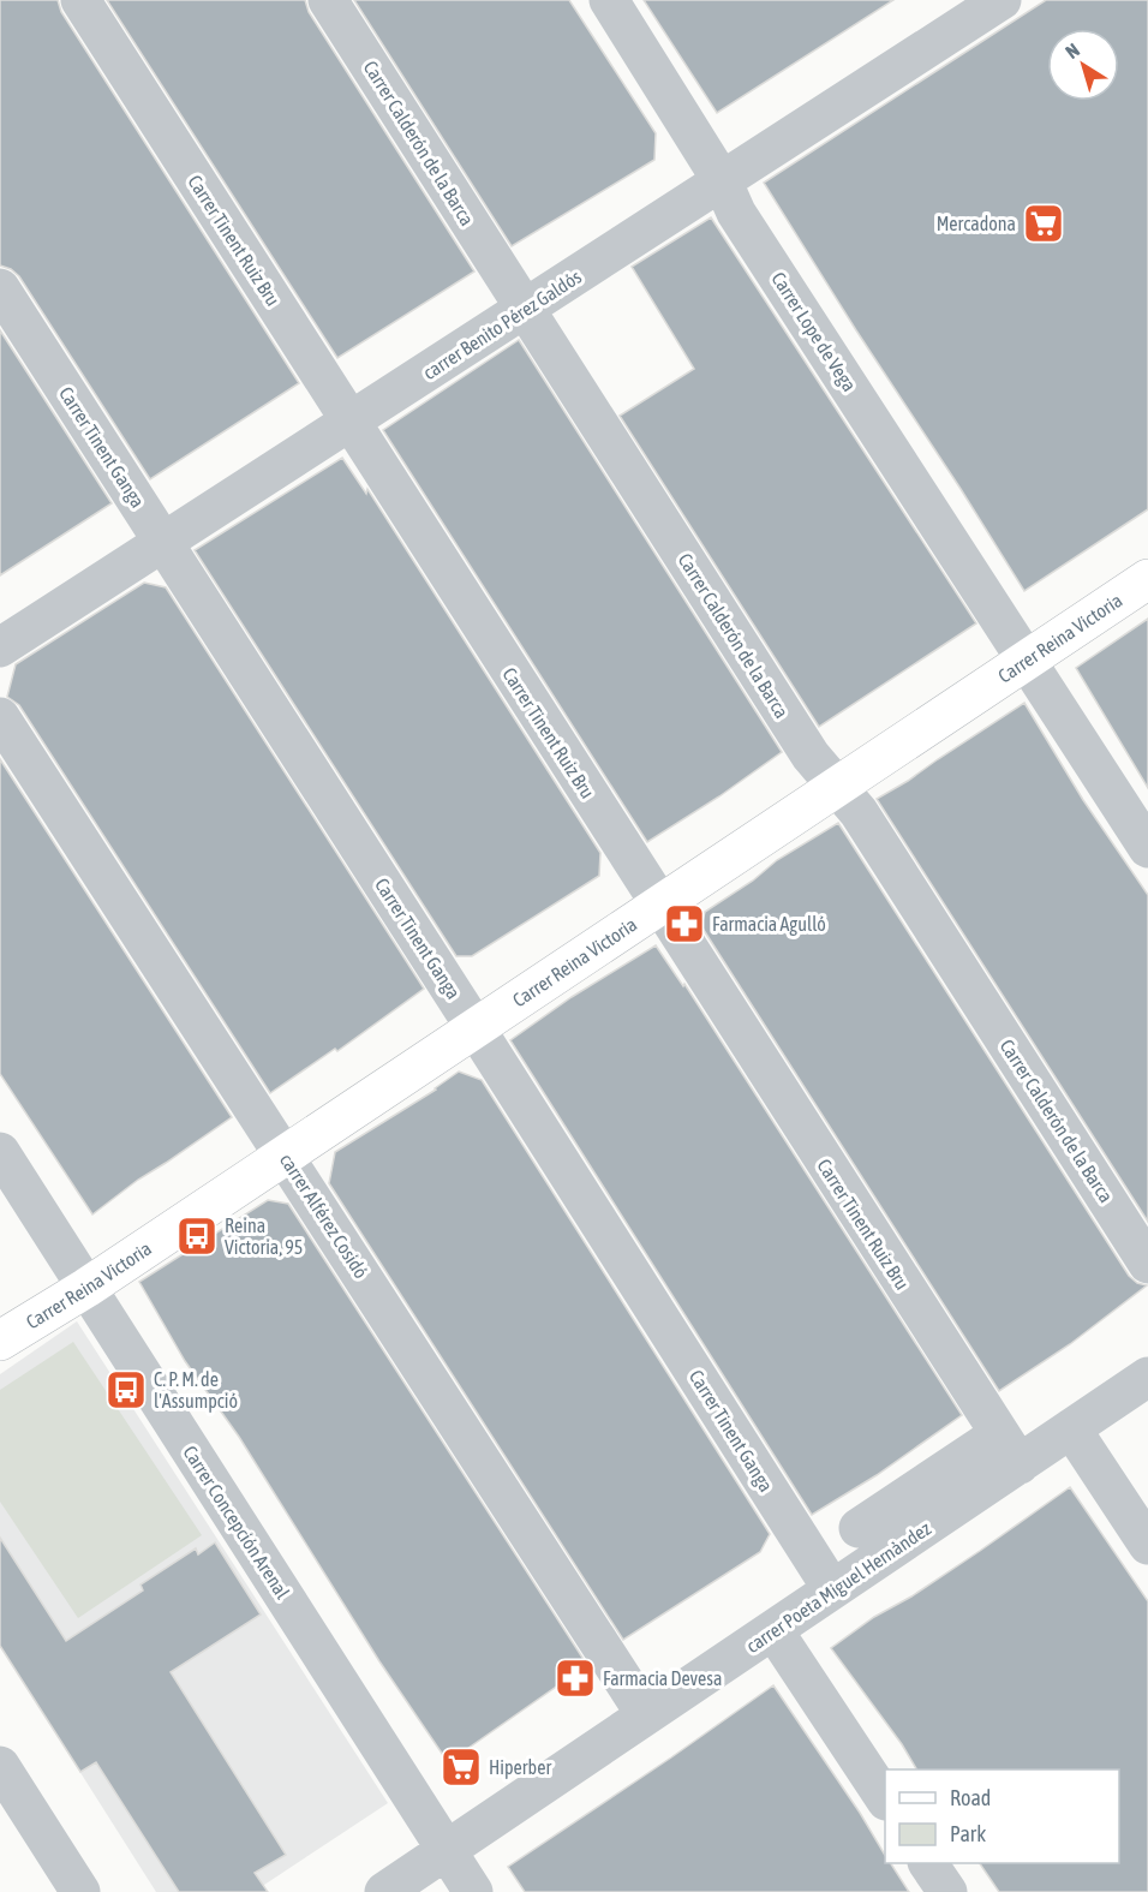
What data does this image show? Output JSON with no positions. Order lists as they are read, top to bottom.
{
  "streets": {
    "main road": ["Carrer Reina Victoria"],
    "street": [
      "Carrer Calderón de la Barca",
      "Carrer Tinent Ruiz Bru",
      "carrer Benito Pérez Galdós",
      "Carrer Lope de Vega",
      "Carrer Tinent Ganga",
      "carrer Alférez Cosidó",
      "Carrer Concepción Arenal",
      "carrer Poeta Miguel Hernàndez"
    ]
  },
  "crossings": [
    ["Carrer Calderón de la Barca", "carrer Benito Pérez Galdós"],
    ["Carrer Calderón de la Barca", "Carrer Reina Victoria"],
    ["Carrer Tinent Ruiz Bru", "carrer Benito Pérez Galdós"],
    ["Carrer Tinent Ruiz Bru", "Carrer Reina Victoria"],
    ["Carrer Tinent Ruiz Bru", "carrer Poeta Miguel Hernàndez"],
    ["carrer Benito Pérez Galdós", "Carrer Lope de Vega"],
    ["carrer Benito Pérez Galdós", "Carrer Tinent Ganga"],
    ["Carrer Lope de Vega", "Carrer Reina Victoria"],
    ["Carrer Tinent Ganga", "Carrer Reina Victoria"],
    ["Carrer Tinent Ganga", "carrer Poeta Miguel Hernàndez"],
    ["Carrer Reina Victoria", "carrer Alférez Cosidó"],
    ["Carrer Reina Victoria", "Carrer Concepción Arenal"],
    ["carrer Alférez Cosidó", "carrer Poeta Miguel Hernàndez"],
    ["Carrer Concepción Arenal", "carrer Poeta Miguel Hernàndez"]
  ],
  "places": {
    "supermarket": ["Mercadona", "Hiperber"],
    "pharmacy": ["Farmacia Agulló", "Farmacia Devesa"],
    "bus stop": ["Reina Victoria, 95", "C. P. M. de l'Assumpció"]
  },
  "legend": ["Road", "Park"],
  "north": "top left"
}
